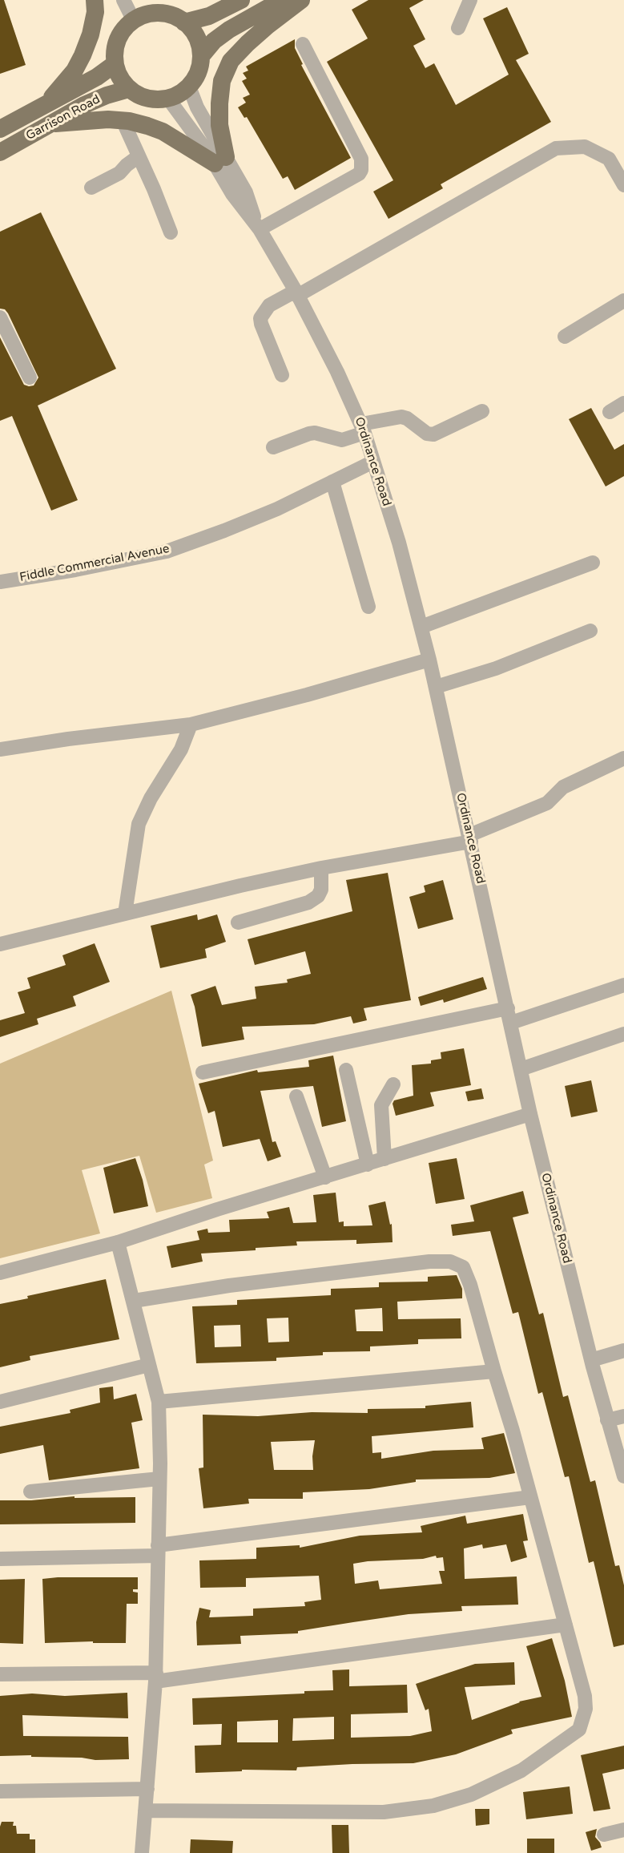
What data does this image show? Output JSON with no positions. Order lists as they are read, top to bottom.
{
  "streets": {
    "main road": ["Garrison Road"],
    "street": ["Ordinance Road", "Fiddle Commercial Avenue"]
  },
  "crossings": [
    ["Garrison Road", "Ordinance Road"],
    ["Ordinance Road", "Fiddle Commercial Avenue"]
  ]
}
